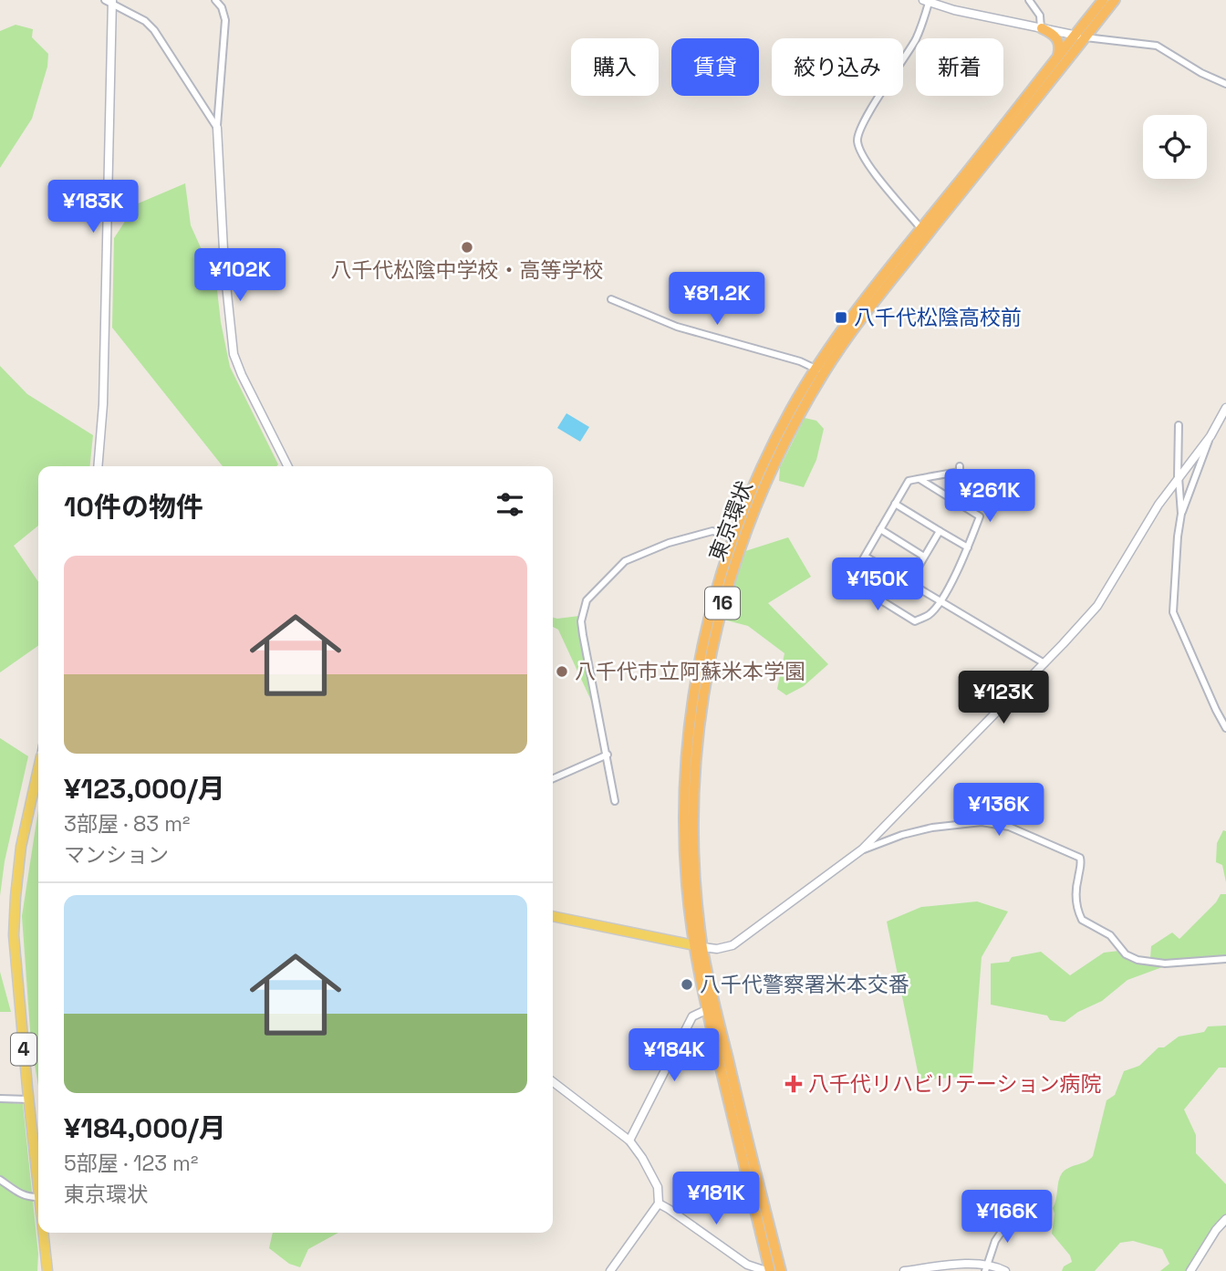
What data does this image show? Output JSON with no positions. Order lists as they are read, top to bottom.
{
  "streets": {
    "highway": ["東京環状", "16"],
    "main road": ["4"]
  },
  "places": {
    "other": ["八千代松陰中学校・高等学校", "八千代市立阿蘇米本学園", "八千代警察署米本交番"],
    "transit": ["八千代松陰高校前"],
    "health": ["八千代リハビリテーション病院"]
  },
  "page": {
    "chip": [
      "購入",
      "賃貸",
      "絞り込み",
      "新着"
    ],
    "price": [
      "¥183K",
      "¥102K",
      "¥81.2K",
      "¥261K",
      "¥150K",
      "¥123K",
      "¥136K",
      "¥184K",
      "¥181K",
      "¥166K"
    ],
    "heading": "10件の物件",
    "list": [
      {
        "name": "¥123,000/月",
        "note": "3部屋 · 83 m² · マンション"
      },
      {
        "name": "¥184,000/月",
        "note": "5部屋 · 123 m² · 東京環状"
      }
    ]
  }
}
